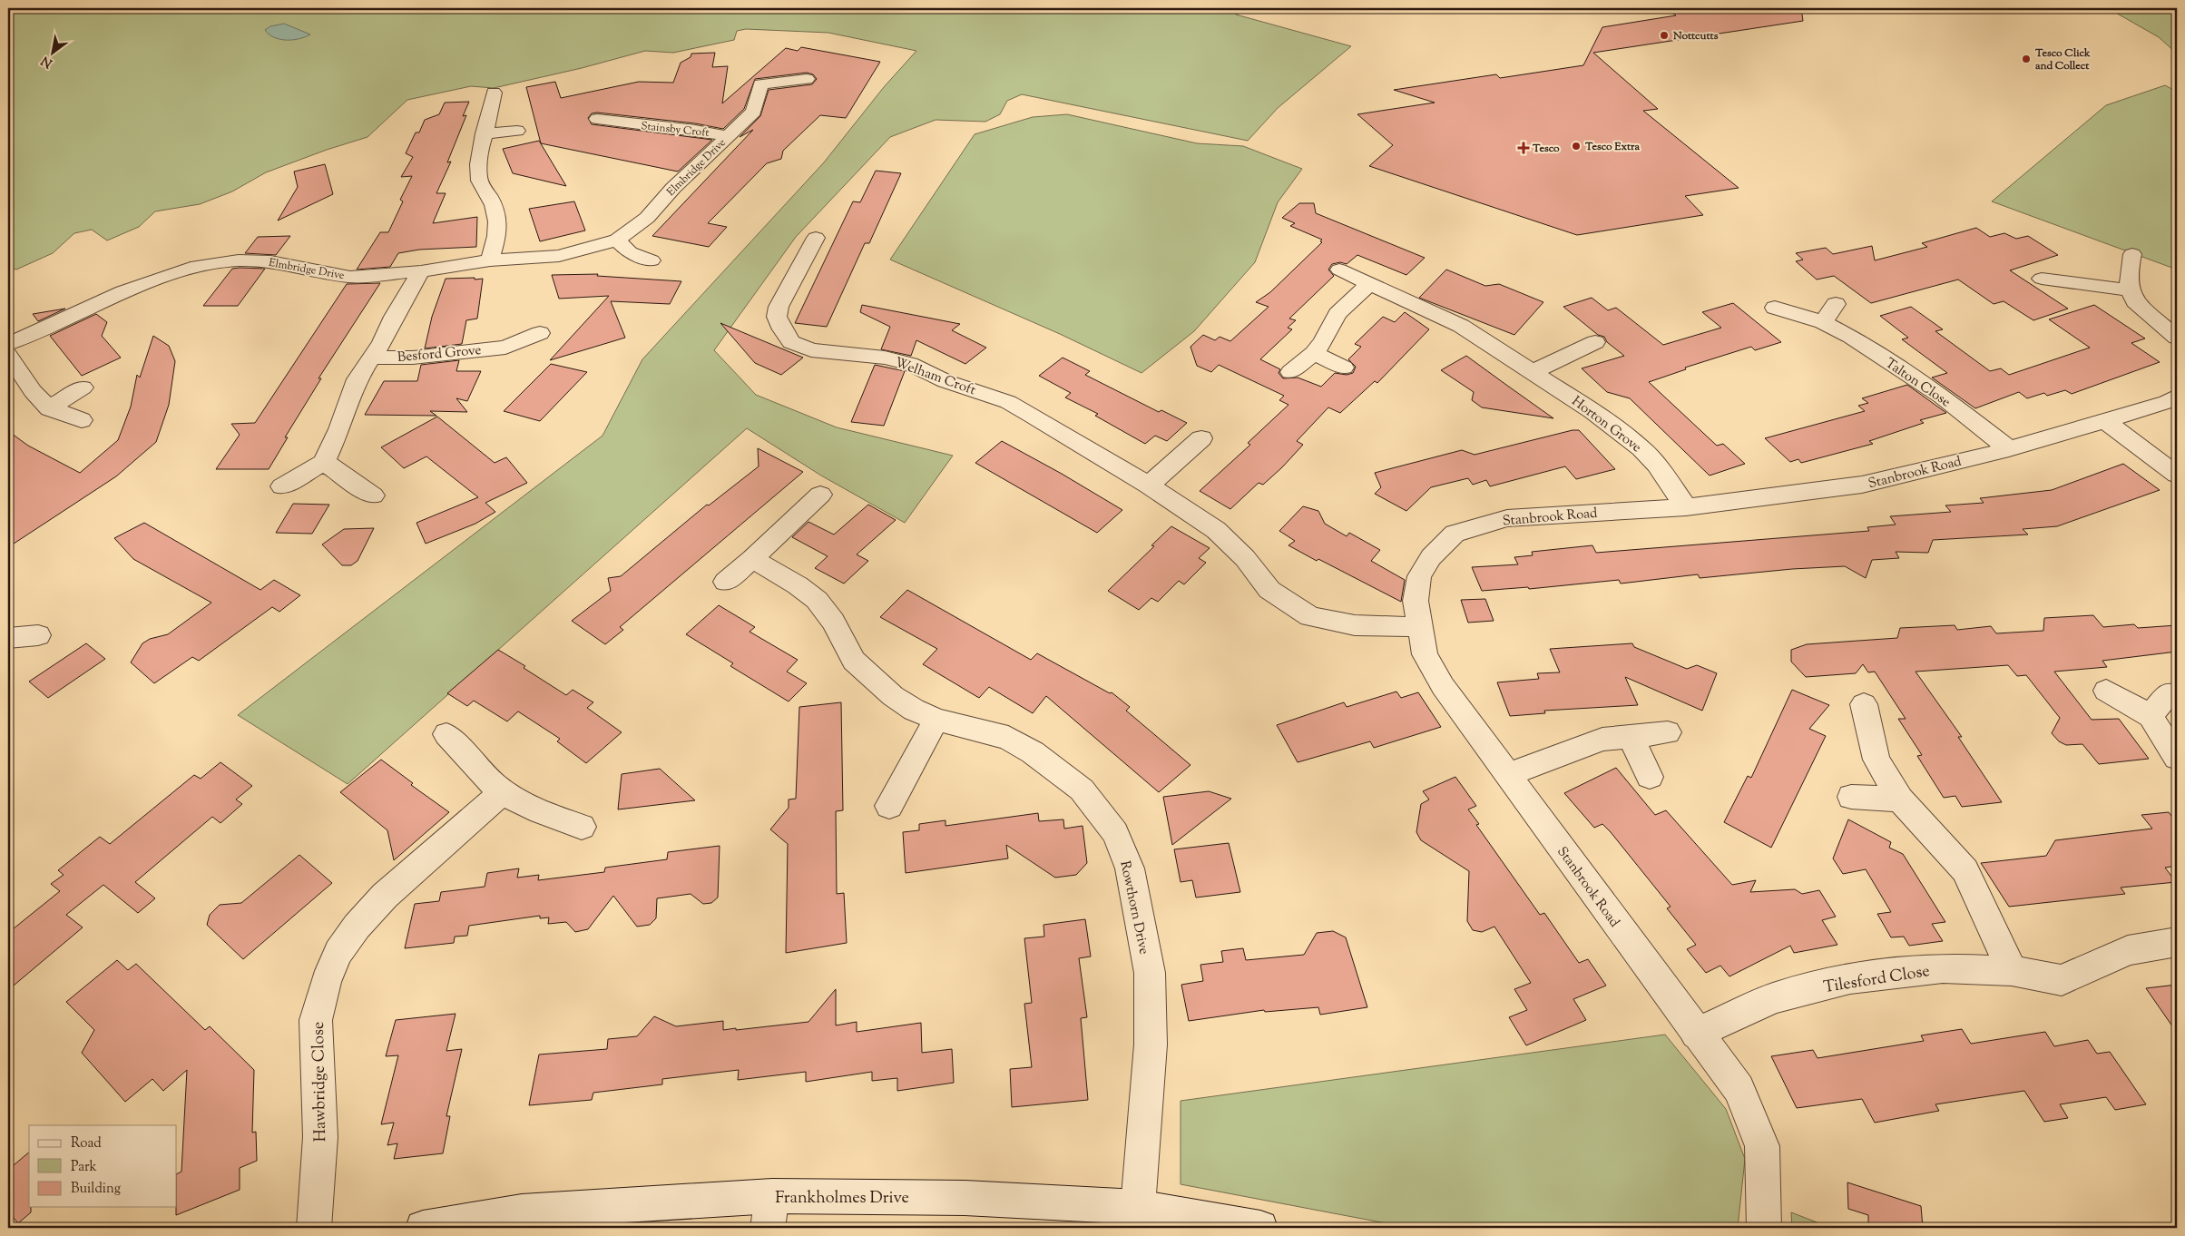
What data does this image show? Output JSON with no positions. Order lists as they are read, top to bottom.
{
  "streets": {
    "street": [
      "Stainsby Croft",
      "Elmbridge Drive",
      "Besford Grove",
      "Welham Croft",
      "Talton Close",
      "Horton Grove",
      "Stanbrook Road",
      "Rowthorn Drive",
      "Tilesford Close",
      "Hawbridge Close",
      "Frankholmes Drive"
    ]
  },
  "crossings": [
    ["Stainsby Croft", "Elmbridge Drive"],
    ["Elmbridge Drive", "Besford Grove"],
    ["Welham Croft", "Stanbrook Road"],
    ["Talton Close", "Stanbrook Road"],
    ["Horton Grove", "Stanbrook Road"],
    ["Stanbrook Road", "Tilesford Close"],
    ["Rowthorn Drive", "Frankholmes Drive"]
  ],
  "places": {
    "other": ["Nottcutts", "Tesco Click and Collect", "Tesco Extra"],
    "health": ["Tesco"]
  },
  "legend": ["Road", "Park", "Building"],
  "north": "bottom left"
}
